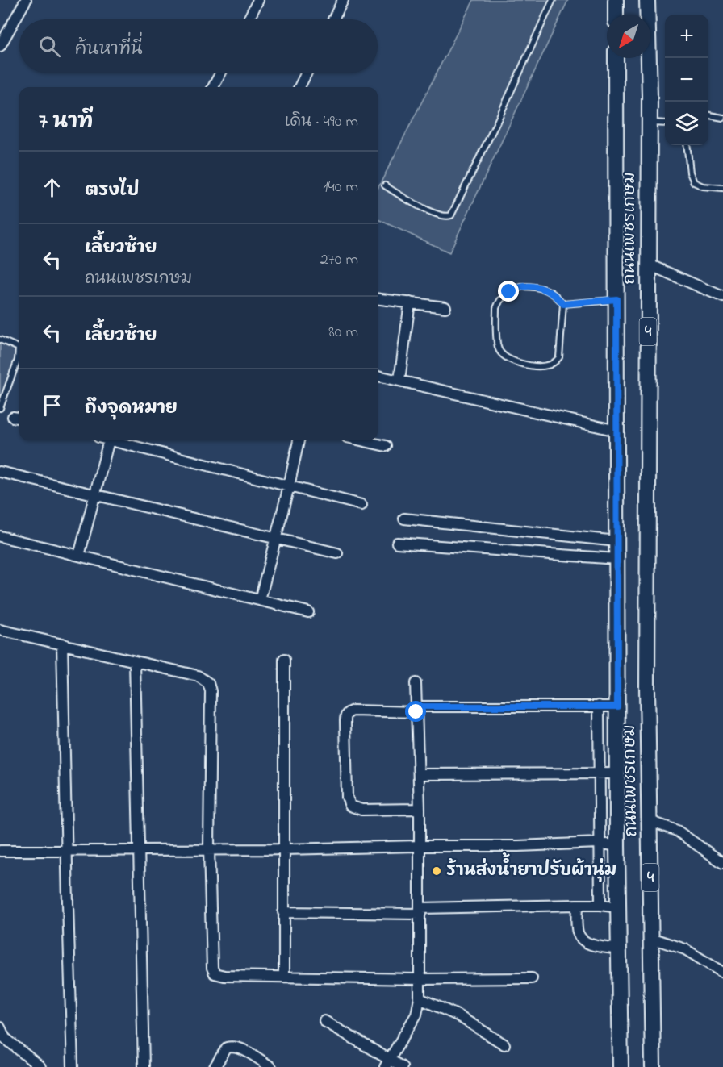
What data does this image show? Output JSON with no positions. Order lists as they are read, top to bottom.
{
  "streets": {
    "main road": ["ถนนเพชรเกษม", "4"]
  },
  "places": ["ร้านส่งน้ำยาปรับผ้านุ่ม"],
  "north": "bottom left",
  "page": {
    "map_buttons": ["+", "−"],
    "search": "ค้นหาที่นี่",
    "heading": ["7 นาที", "เดิน · 490 m"],
    "list": [
      ["ตรงไป", "140 m"],
      ["เลี้ยวซ้าย", "ถนนเพชรเกษม", "270 m"],
      ["เลี้ยวซ้าย", "80 m"],
      "ถึงจุดหมาย"
    ]
  }
}
